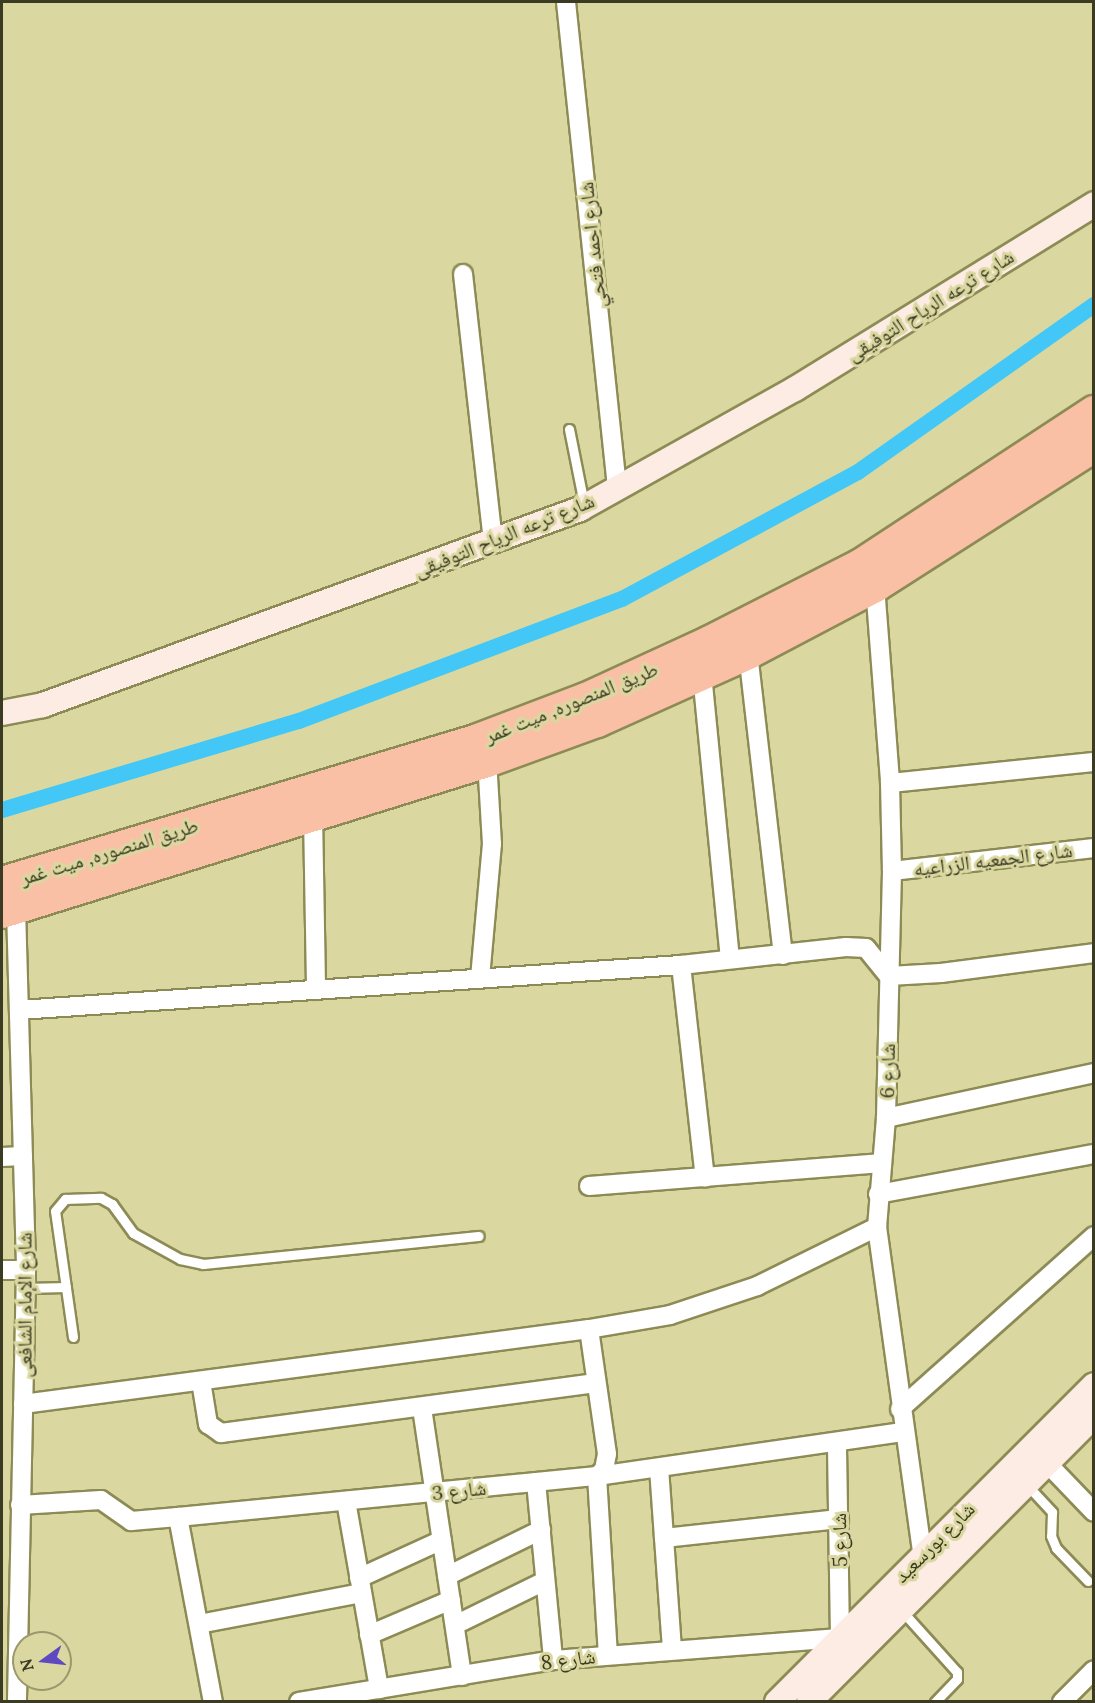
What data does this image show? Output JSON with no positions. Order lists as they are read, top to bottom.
{
  "streets": {
    "highway": ["طريق المنصوره, ميت غمر"],
    "main road": ["شارع ترعه الرياح التوفيقى", "شارع بورسعيد"],
    "street": [
      "شارع احمد فتحي",
      "شارع الجمعيه الزراعيه",
      "شارع 6",
      "شارع الإمام الشافعى",
      "شارع 3",
      "شارع 5",
      "شارع 8"
    ]
  },
  "crossings": [
    ["شارع احمد فتحي", "شارع ترعه الرياح التوفيقى"],
    ["طريق المنصوره, ميت غمر", "شارع 6"],
    ["طريق المنصوره, ميت غمر", "شارع الإمام الشافعى"],
    ["شارع الجمعيه الزراعيه", "شارع 6"],
    ["شارع 6", "شارع 3"],
    ["شارع 6", "شارع بورسعيد"],
    ["شارع الإمام الشافعى", "شارع 3"],
    ["شارع 3", "شارع 5"],
    ["شارع 5", "شارع بورسعيد"],
    ["شارع 5", "شارع 8"],
    ["شارع بورسعيد", "شارع 8"]
  ],
  "north": "left"
}
